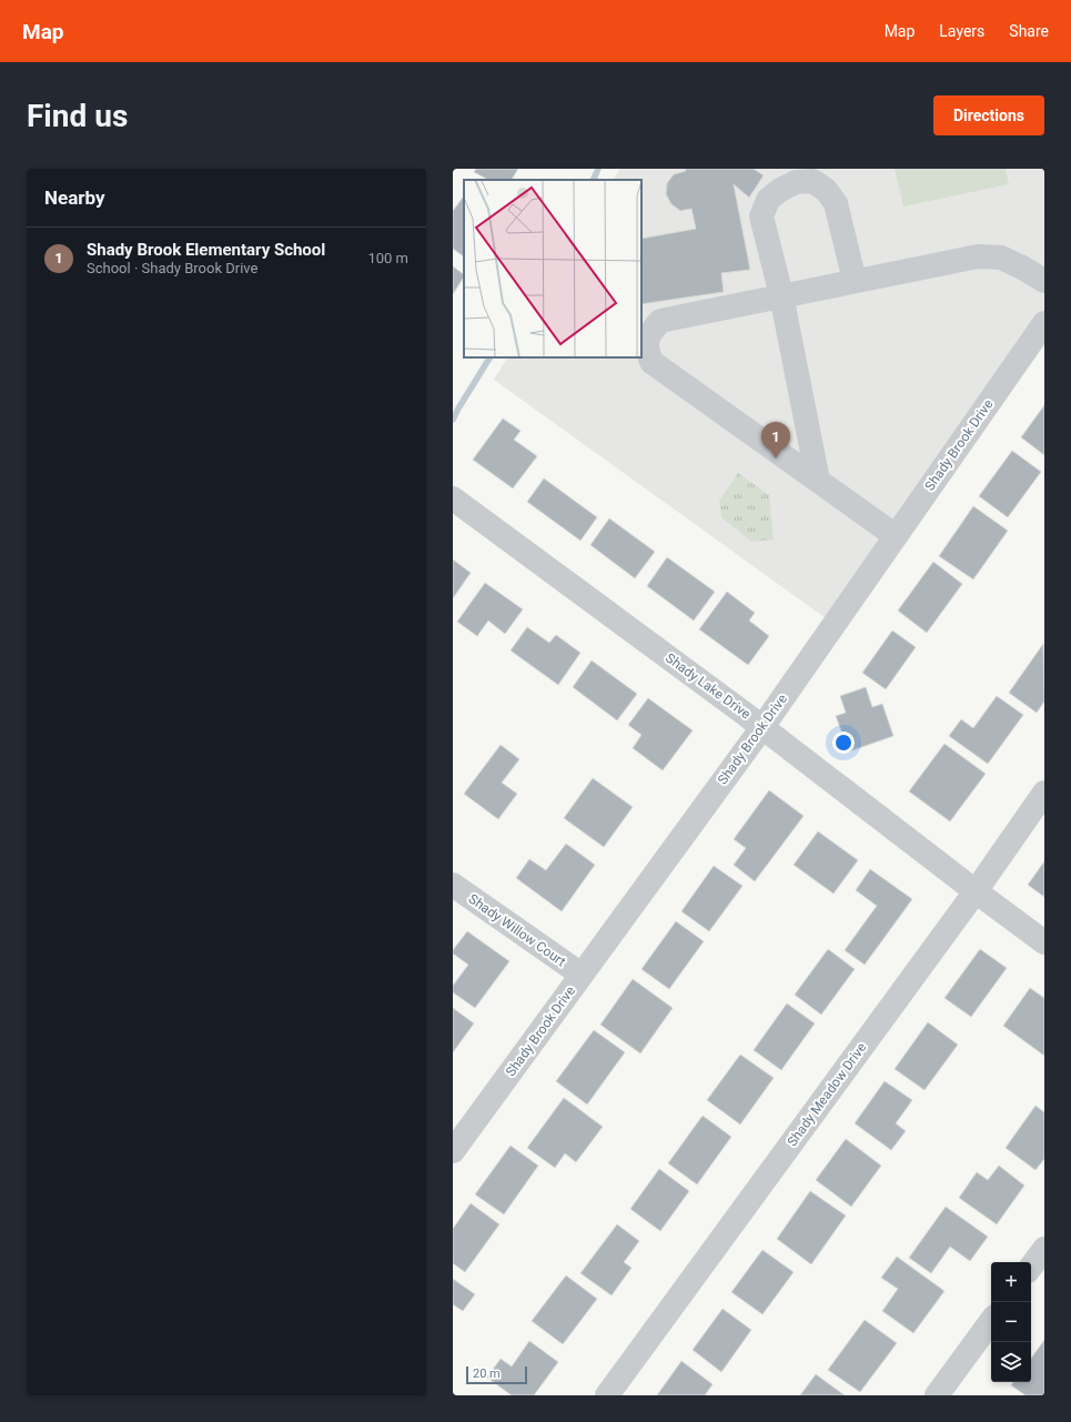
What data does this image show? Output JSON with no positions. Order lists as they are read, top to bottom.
{
  "streets": {
    "street": [
      "Shady Brook Drive",
      "Shady Lake Drive",
      "Shady Willow Court",
      "Shady Meadow Drive"
    ]
  },
  "crossings": [
    ["Shady Brook Drive", "Shady Lake Drive"],
    ["Shady Brook Drive", "Shady Willow Court"],
    ["Shady Lake Drive", "Shady Meadow Drive"]
  ],
  "scale_bar": "20 m",
  "page": {
    "header": "Map",
    "nav": ["Map", "Layers", "Share"],
    "buttons": "Directions",
    "title": "Find us",
    "heading": "Nearby",
    "list": [
      {
        "mark": "1",
        "name": "Shady Brook Elementary School",
        "note": "School · Shady Brook Drive",
        "value": "100 m"
      }
    ],
    "pins": "1",
    "map_buttons": ["+", "−"],
    "scale": "20 m"
  }
}
